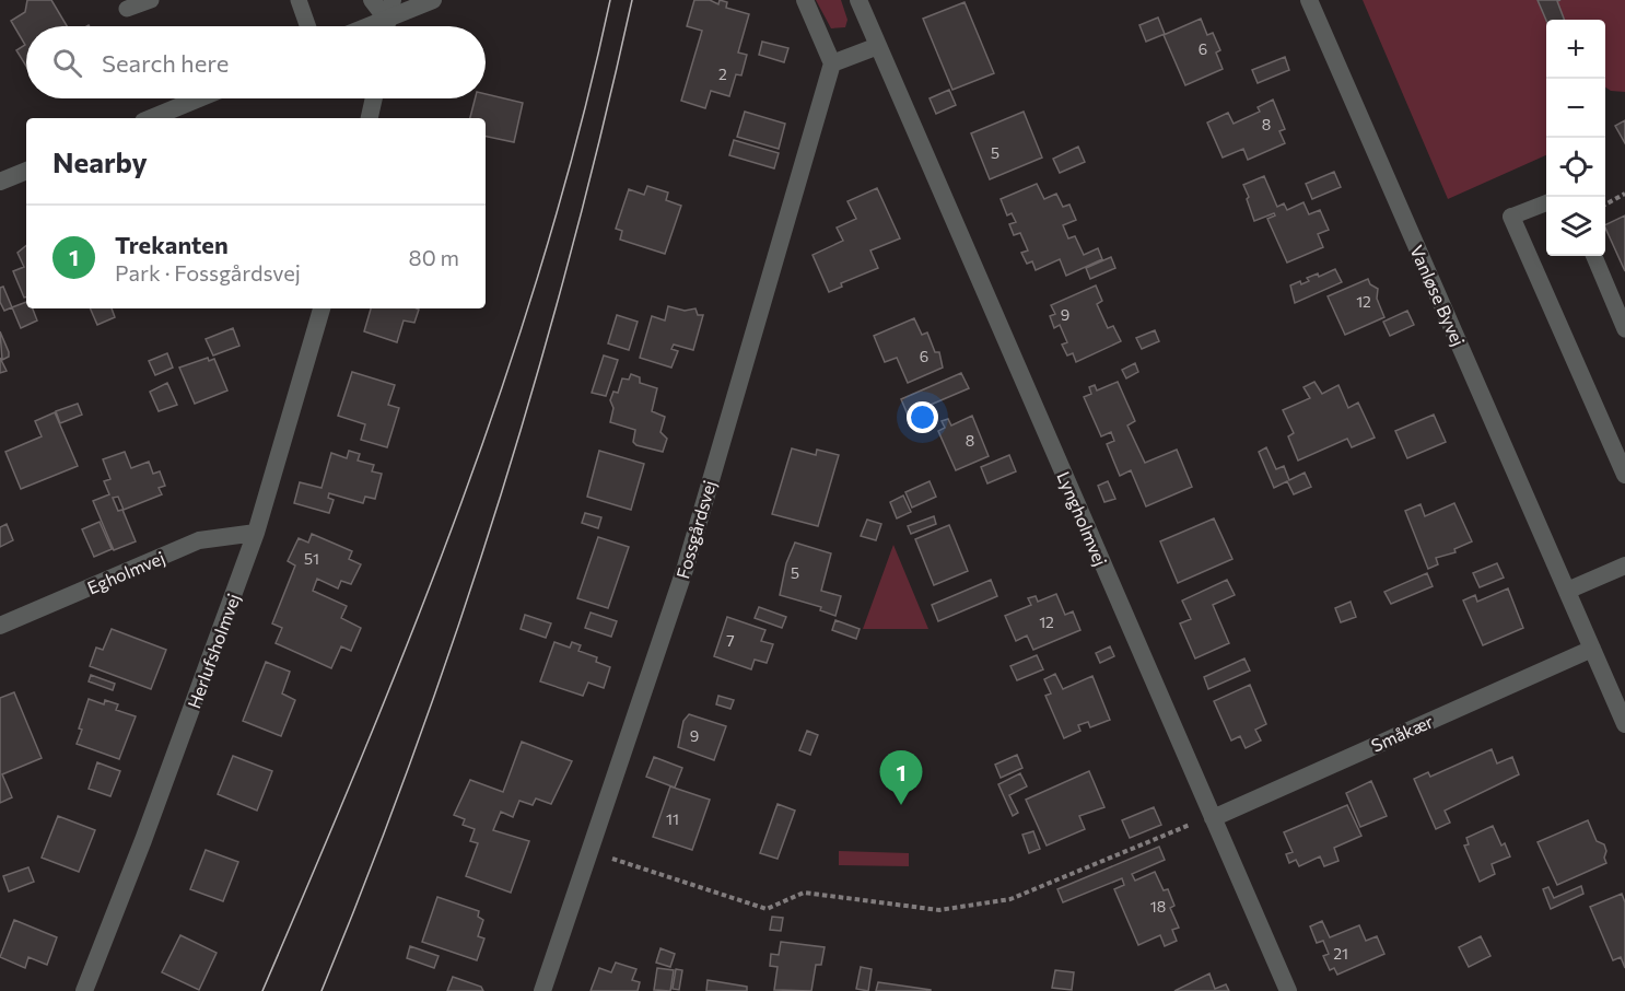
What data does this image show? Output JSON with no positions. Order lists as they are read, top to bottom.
{
  "streets": {
    "street": [
      "Vanløse Byvej",
      "Lyngholmvej",
      "Fossgårdsvej",
      "Egholmvej",
      "Herlufsholmvej",
      "Småkær"
    ]
  },
  "crossings": [
    ["Vanløse Byvej", "Småkær"],
    ["Lyngholmvej", "Småkær"],
    ["Egholmvej", "Herlufsholmvej"]
  ],
  "house_numbers": [
    "6",
    "2",
    "8",
    "5",
    "12",
    "9",
    "6",
    "8",
    "51",
    "5",
    "12",
    "7",
    "9",
    "11",
    "18",
    "21"
  ],
  "page": {
    "map_buttons": ["+", "−"],
    "search": "Search here",
    "heading": "Nearby",
    "list": [
      {
        "mark": "1",
        "name": "Trekanten",
        "note": "Park · Fossgårdsvej",
        "value": "80 m"
      }
    ],
    "pins": "1"
  }
}
